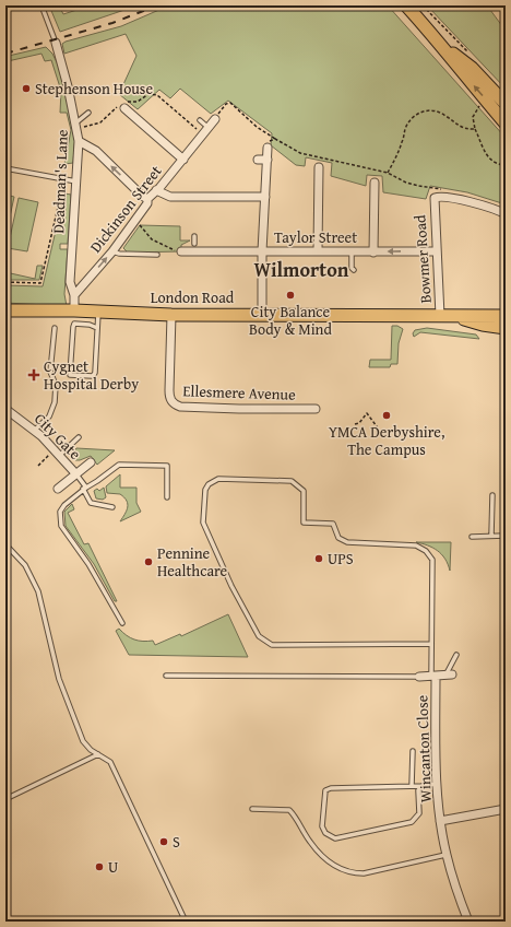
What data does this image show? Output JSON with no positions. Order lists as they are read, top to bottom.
{
  "streets": {
    "main road": ["London Road"],
    "street": [
      "Deadman's Lane",
      "Dickinson Street",
      "Taylor Street",
      "Bowmer Road",
      "Ellesmere Avenue",
      "City Gate",
      "Wincanton Close"
    ]
  },
  "crossings": [
    ["Deadman's Lane", "Dickinson Street"],
    ["Deadman's Lane", "London Road"],
    ["Taylor Street", "Bowmer Road"],
    ["Bowmer Road", "London Road"],
    ["London Road", "Ellesmere Avenue"]
  ],
  "districts": ["Wilmorton"],
  "places": {
    "other": [
      "Stephenson House",
      "City Balance Body & Mind",
      "YMCA Derbyshire, The Campus",
      "UPS",
      "Pennine Healthcare",
      "S",
      "U"
    ],
    "health": ["Cygnet Hospital Derby"]
  }
}
